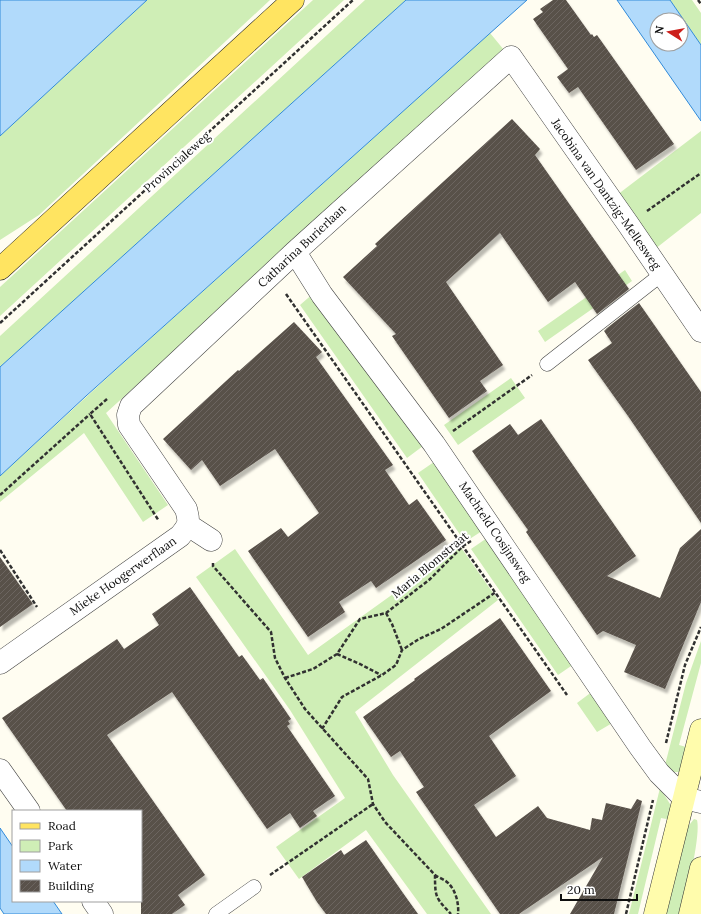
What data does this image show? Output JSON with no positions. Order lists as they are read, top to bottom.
{
  "streets": {
    "street": [
      "Jacobina van Dantzig-Mellesweg",
      "Catharina Burierlaan",
      "Machteld Cosijnsweg",
      "Mieke Hoogerwerflaan"
    ],
    "path": ["Provincialeweg", "Maria Blomstraat"]
  },
  "crossings": [
    ["Jacobina van Dantzig-Mellesweg", "Catharina Burierlaan"],
    ["Catharina Burierlaan", "Machteld Cosijnsweg"],
    ["Catharina Burierlaan", "Mieke Hoogerwerflaan"],
    ["Machteld Cosijnsweg", "Maria Blomstraat"]
  ],
  "legend": [
    "Road",
    "Park",
    "Water",
    "Building"
  ],
  "scale_bar": "20 m",
  "north": "left"
}
